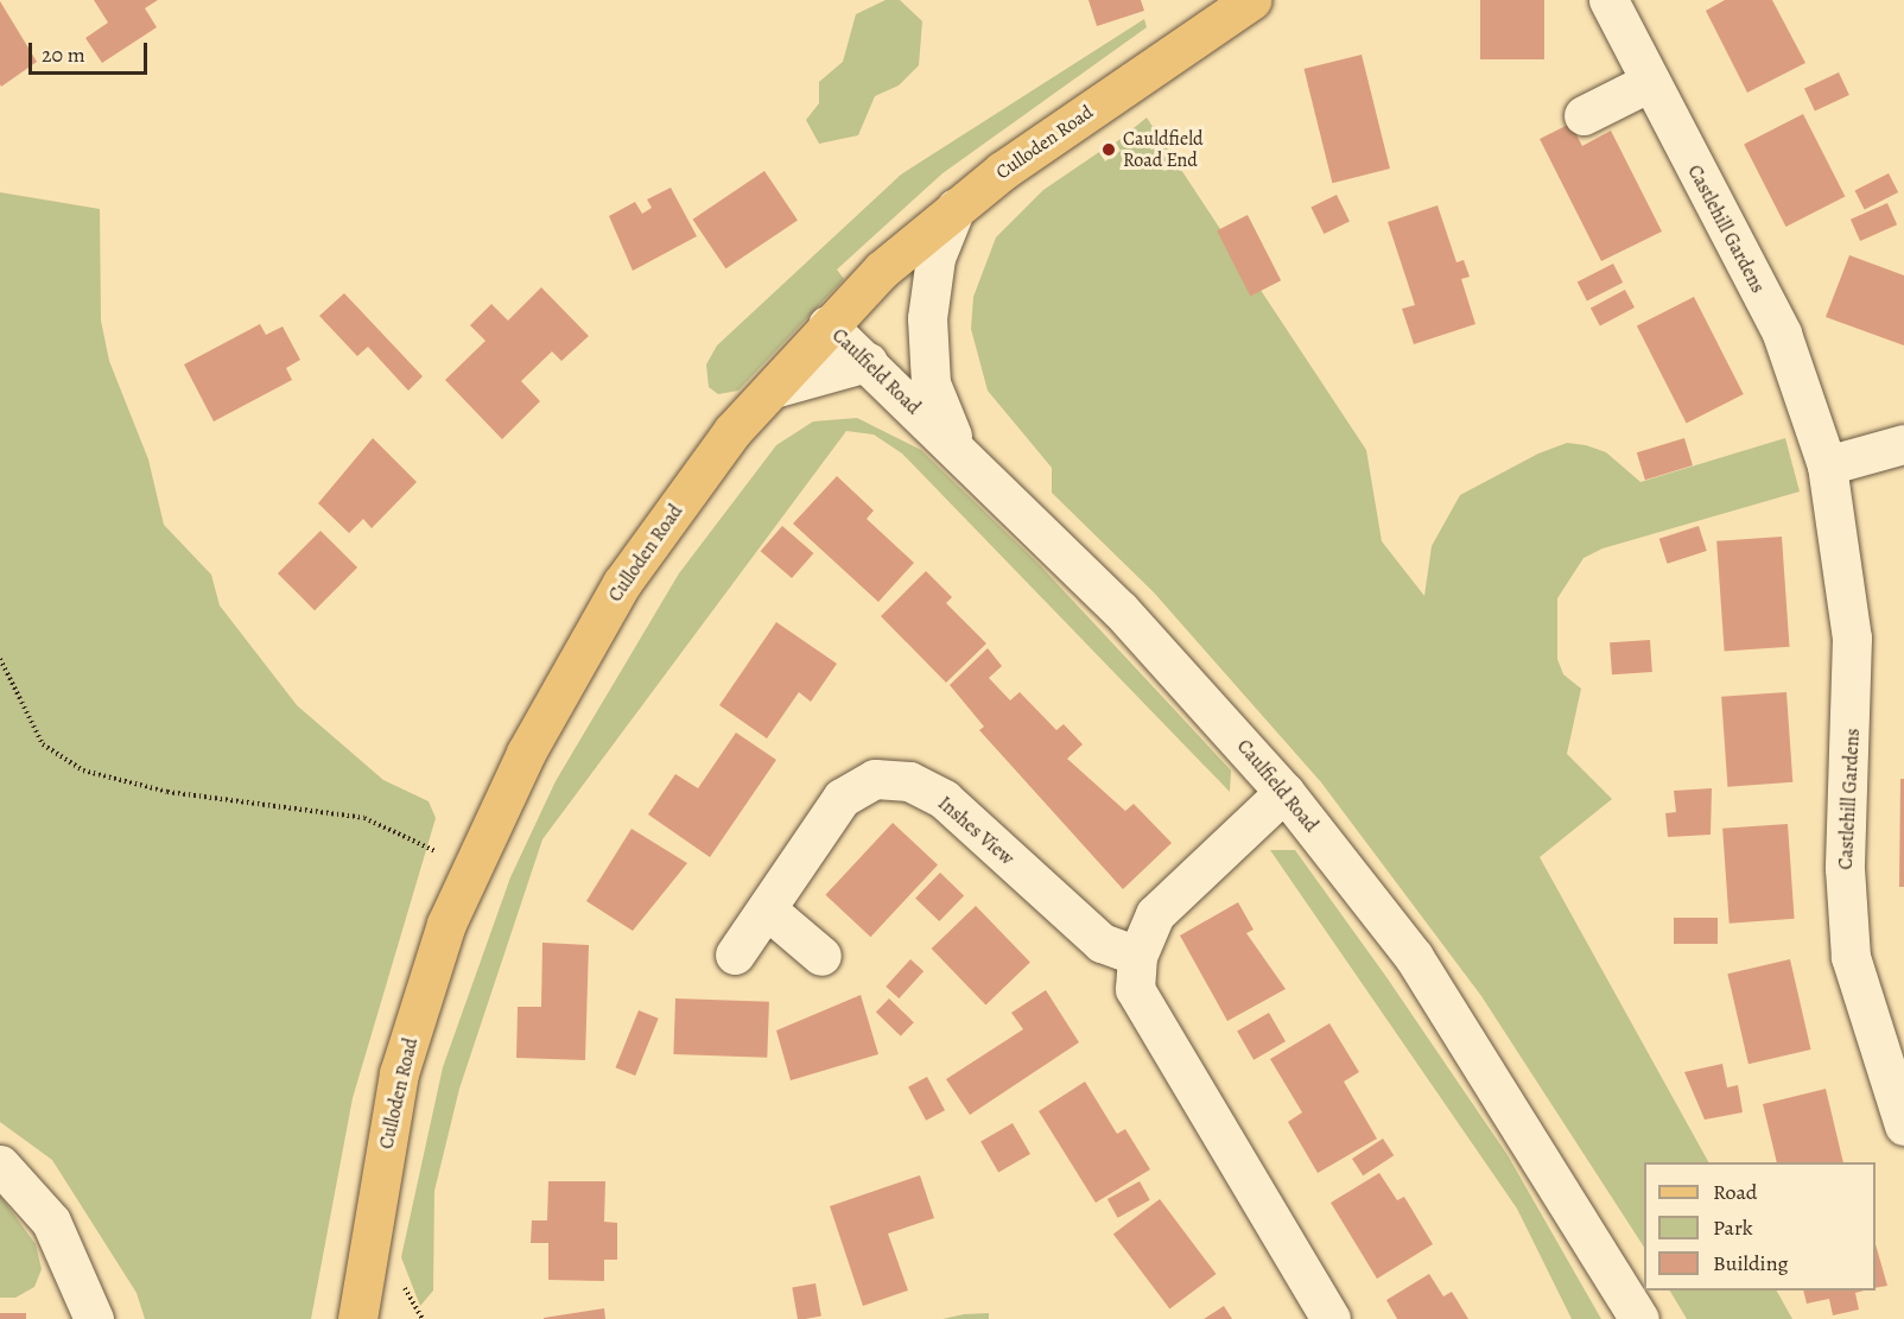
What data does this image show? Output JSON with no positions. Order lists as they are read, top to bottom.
{
  "streets": {
    "main road": ["Culloden Road"],
    "street": ["Castlehill Gardens", "Caulfield Road", "Inshes View"]
  },
  "crossings": [
    ["Culloden Road", "Caulfield Road"]
  ],
  "places": ["Cauldfield Road End"],
  "legend": ["Road", "Park", "Building"],
  "scale_bar": "20 m"
}
